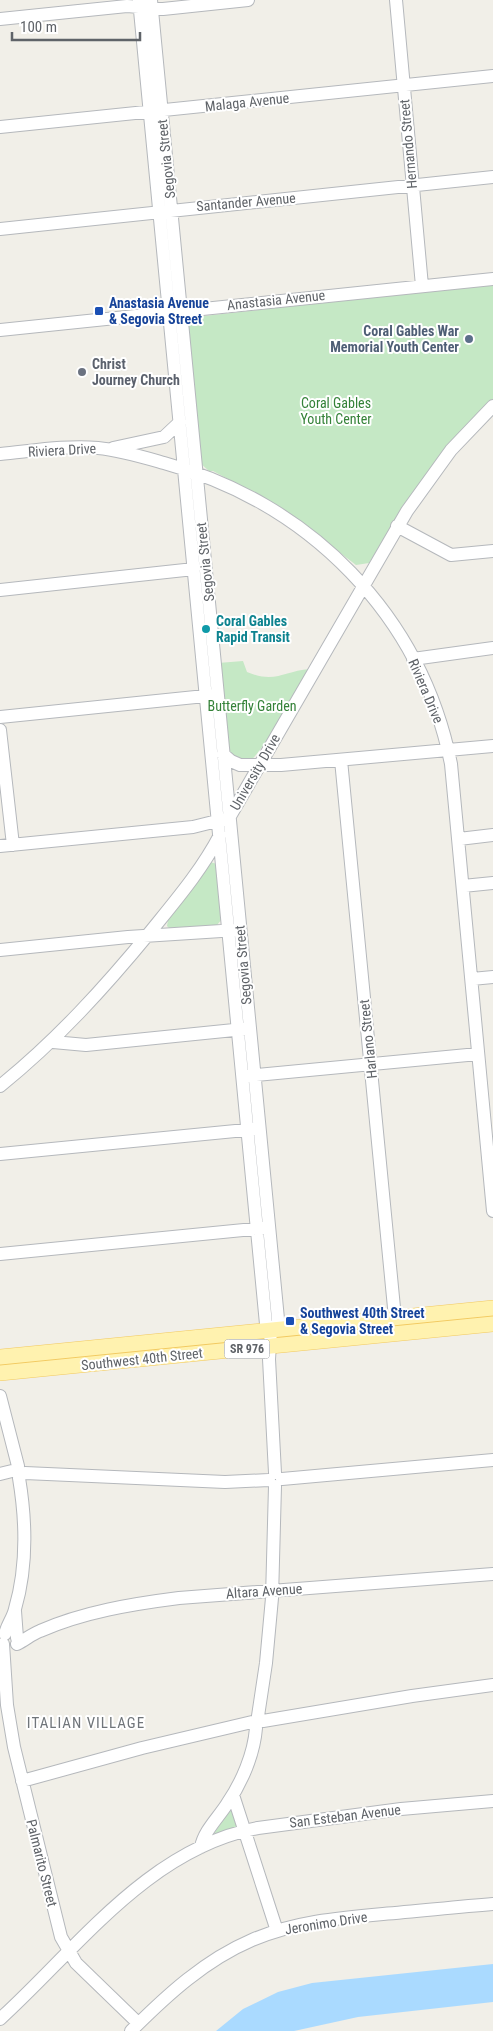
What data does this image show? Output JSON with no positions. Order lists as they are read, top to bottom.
{
  "streets": {
    "main road": ["SR 976", "Southwest 40th Street"],
    "street": [
      "Malaga Avenue",
      "Hernando Street",
      "Segovia Street",
      "Santander Avenue",
      "Anastasia Avenue",
      "Riviera Drive",
      "University Drive",
      "Harlano Street",
      "Altara Avenue",
      "San Esteban Avenue",
      "Palmarito Street",
      "Jeronimo Drive"
    ]
  },
  "crossings": [
    ["Malaga Avenue", "Hernando Street"],
    ["Malaga Avenue", "Segovia Street"],
    ["Hernando Street", "Santander Avenue"],
    ["Hernando Street", "Anastasia Avenue"],
    ["Segovia Street", "Santander Avenue"],
    ["Segovia Street", "Anastasia Avenue"],
    ["Segovia Street", "Riviera Drive"],
    ["Segovia Street", "University Drive"],
    ["Segovia Street", "Southwest 40th Street"],
    ["Segovia Street", "Altara Avenue"],
    ["Riviera Drive", "University Drive"],
    ["Harlano Street", "Southwest 40th Street"],
    ["Altara Avenue", "Palmarito Street"],
    ["San Esteban Avenue", "Palmarito Street"],
    ["Palmarito Street", "Jeronimo Drive"]
  ],
  "districts": ["ITALIAN VILLAGE"],
  "parks": ["Coral Gables Youth Center", "Butterfly Garden"],
  "places": {
    "transit": ["Anastasia Avenue & Segovia Street", "Southwest 40th Street & Segovia Street"],
    "other": ["Coral Gables War Memorial Youth Center", "Christ Journey Church", "Coral Gables Rapid Transit"]
  },
  "scale_bar": "100 m"
}
